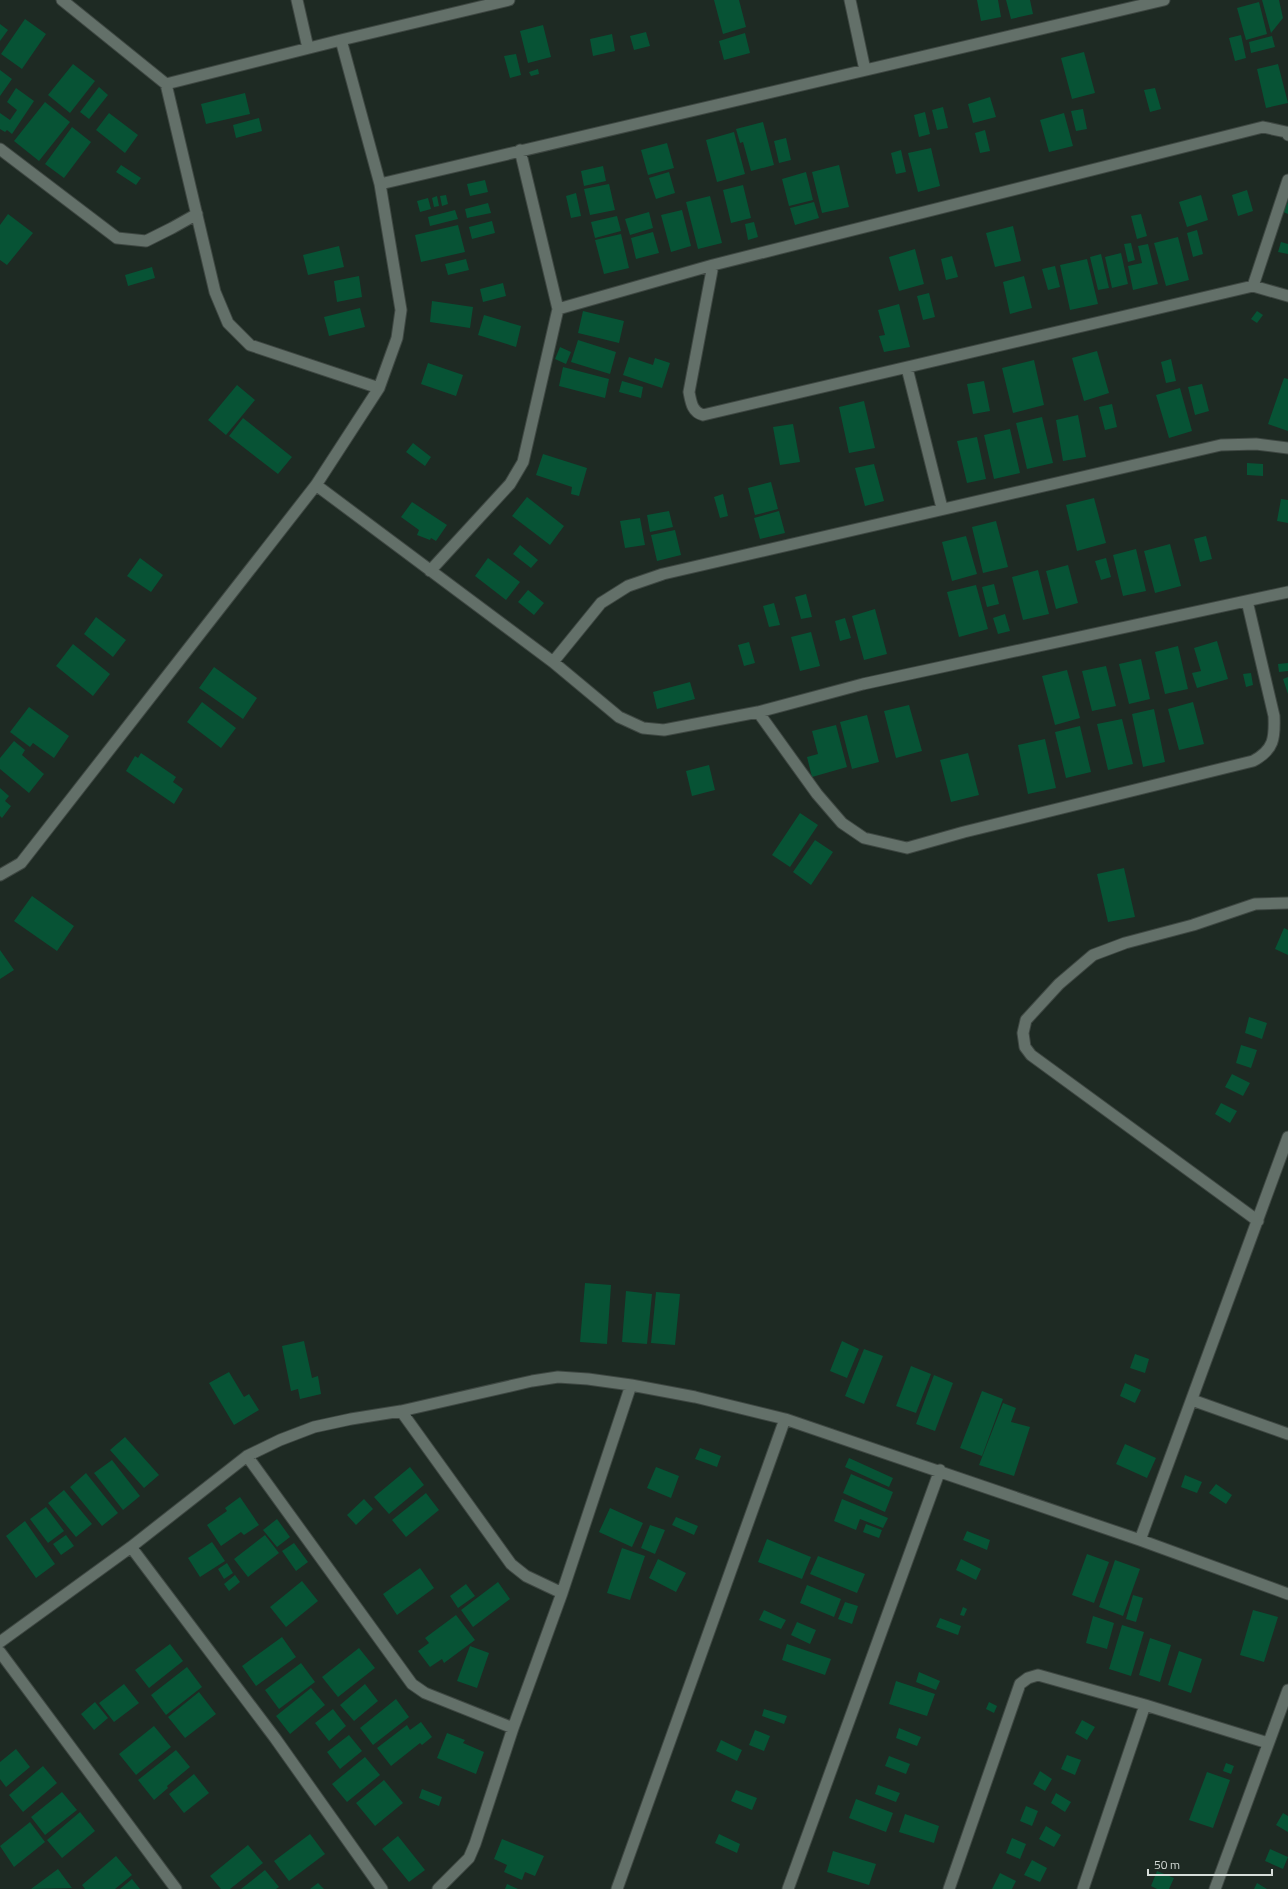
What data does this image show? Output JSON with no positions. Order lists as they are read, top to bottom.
{
  "scale_bar": "50 m"
}
